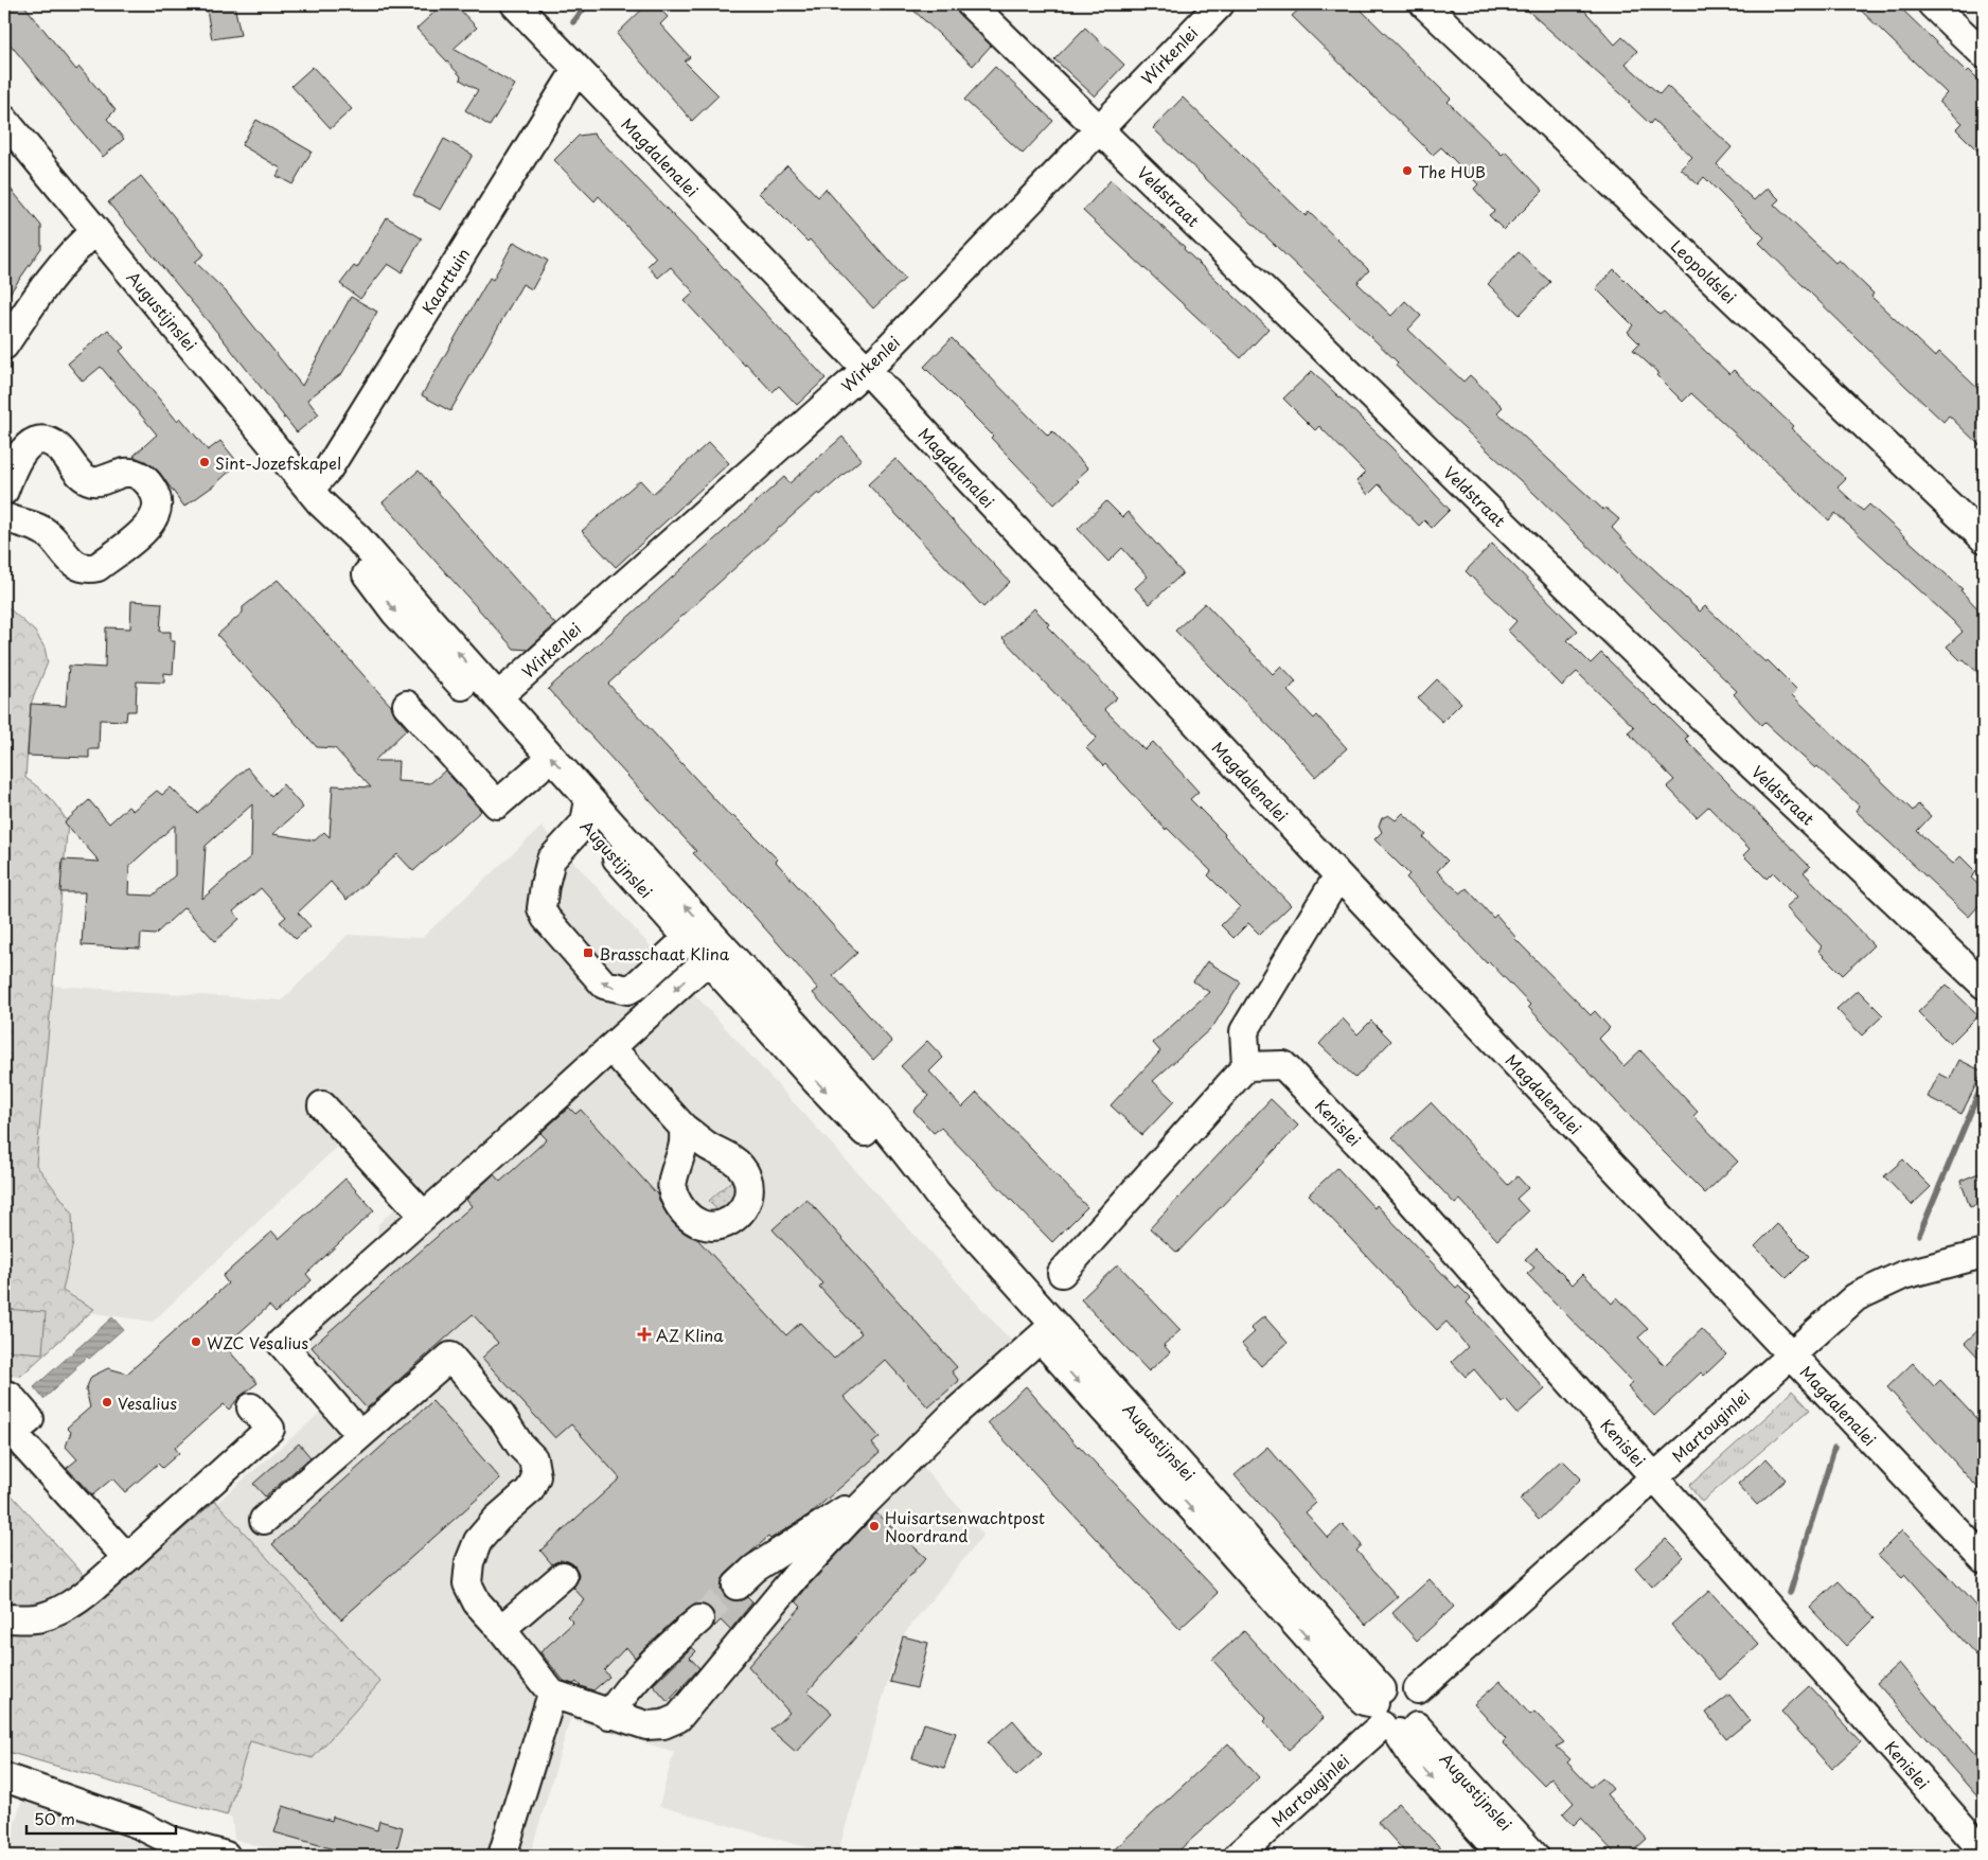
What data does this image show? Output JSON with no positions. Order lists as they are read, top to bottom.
{
  "streets": {
    "street": [
      "Wirkenlei",
      "Magdalenalei",
      "Veldstraat",
      "Leopoldslei",
      "Kaarttuin",
      "Augustijnslei",
      "Kenislei",
      "Martouginlei"
    ]
  },
  "crossings": [
    ["Wirkenlei", "Magdalenalei"],
    ["Wirkenlei", "Veldstraat"],
    ["Wirkenlei", "Augustijnslei"],
    ["Magdalenalei", "Kaarttuin"],
    ["Magdalenalei", "Martouginlei"],
    ["Kaarttuin", "Augustijnslei"],
    ["Augustijnslei", "Martouginlei"],
    ["Kenislei", "Martouginlei"]
  ],
  "places": {
    "other": [
      "The HUB",
      "Sint-Jozefskapel",
      "WZC Vesalius",
      "Vesalius",
      "Huisartsenwachtpost Noordrand"
    ],
    "transit": ["Brasschaat Klina"],
    "health": ["AZ Klina"]
  },
  "scale_bar": "50 m"
}
